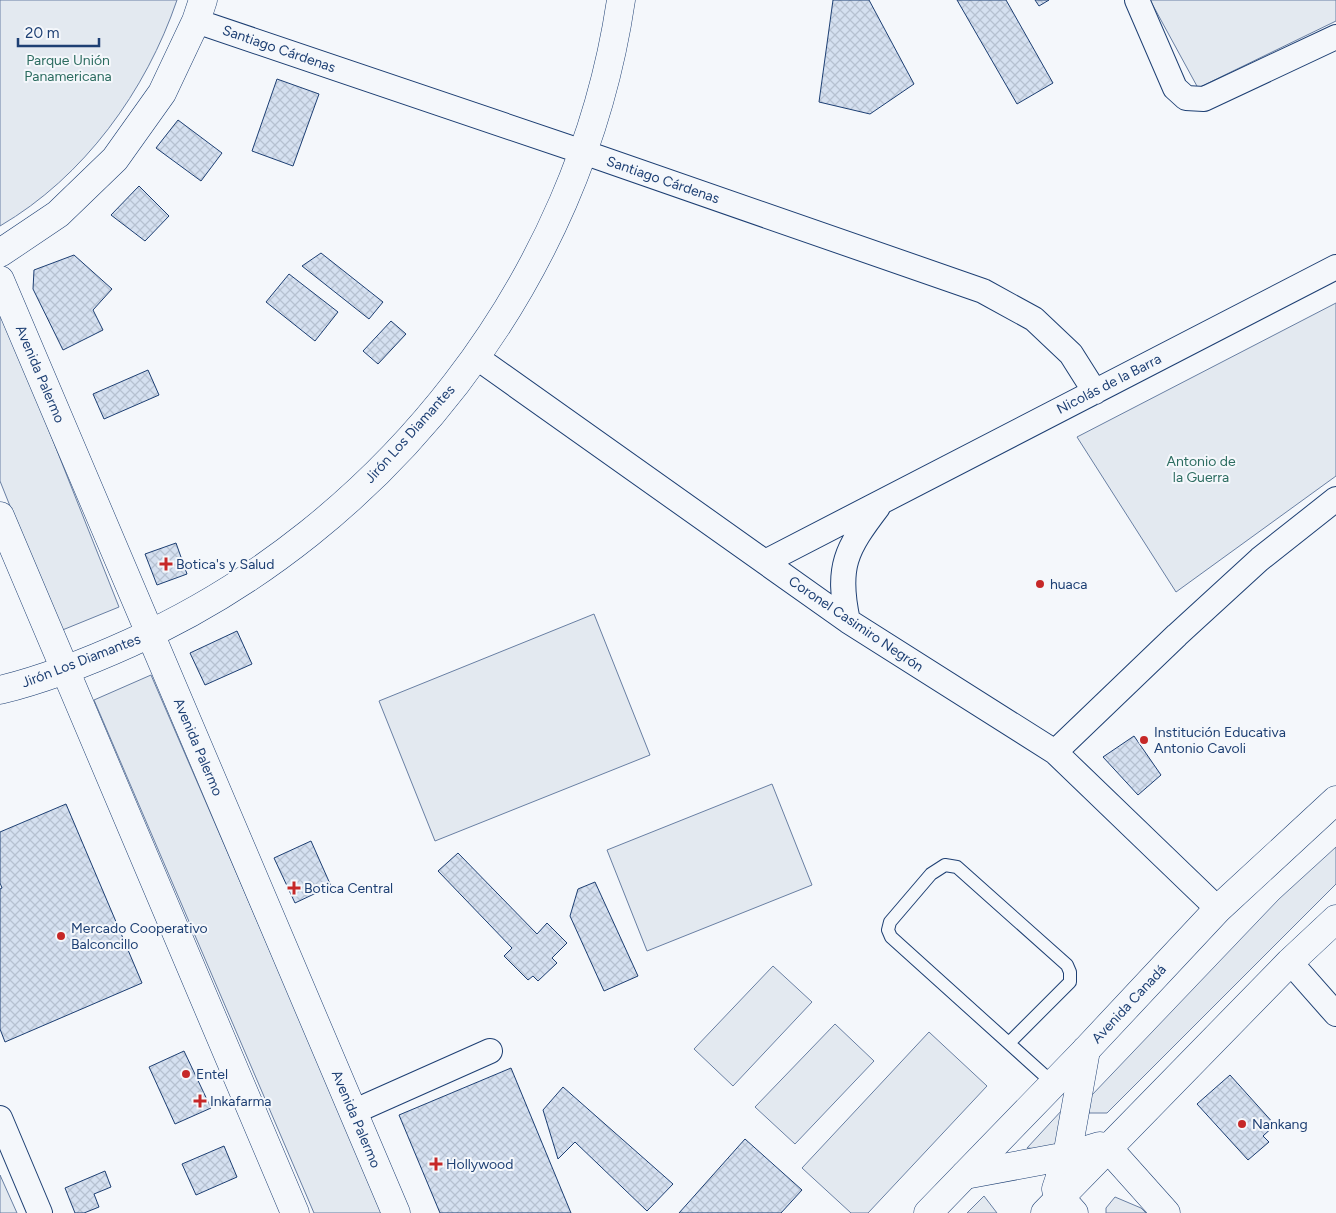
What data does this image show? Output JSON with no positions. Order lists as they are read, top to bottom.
{
  "streets": {
    "street": [
      "Santiago Cárdenas",
      "Avenida Palermo",
      "Nicolás de la Barra",
      "Jirón Los Diamantes",
      "Coronel Casimiro Negrón",
      "Avenida Canadá"
    ]
  },
  "crossings": [
    ["Santiago Cárdenas", "Nicolás de la Barra"],
    ["Santiago Cárdenas", "Jirón Los Diamantes"],
    ["Avenida Palermo", "Jirón Los Diamantes"],
    ["Nicolás de la Barra", "Coronel Casimiro Negrón"],
    ["Jirón Los Diamantes", "Coronel Casimiro Negrón"],
    ["Coronel Casimiro Negrón", "Avenida Canadá"]
  ],
  "parks": ["Parque Unión Panamericana", "Antonio de la Guerra"],
  "places": {
    "health": [
      "Botica's y Salud",
      "Botica Central",
      "Inkafarma",
      "Hollywood"
    ],
    "other": [
      "huaca",
      "Institución Educativa Antonio Cavoli",
      "Mercado Cooperativo Balconcillo",
      "Entel",
      "Nankang"
    ]
  },
  "scale_bar": "20 m"
}
